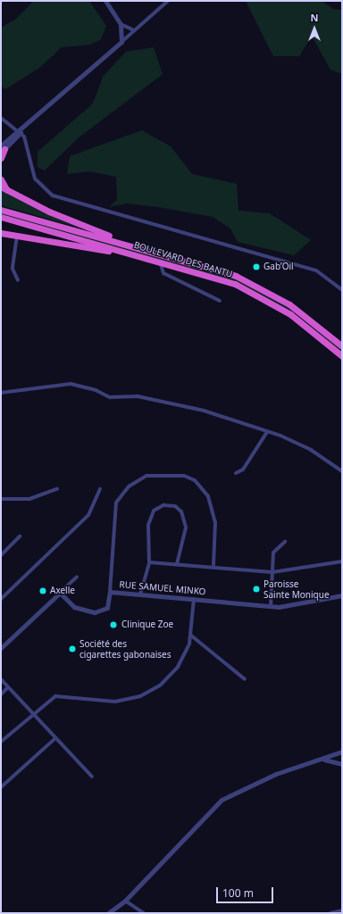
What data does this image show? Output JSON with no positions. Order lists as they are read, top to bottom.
{
  "streets": {
    "highway": ["BOULEVARD DES BANTU"],
    "street": ["RUE SAMUEL MINKO"]
  },
  "places": [
    "Gab’Oil",
    "Paroisse Sainte Monique",
    "Axelle",
    "Clinique Zoe",
    "Société des cigarettes gabonaises"
  ],
  "scale_bar": "100 m",
  "north": "top"
}
